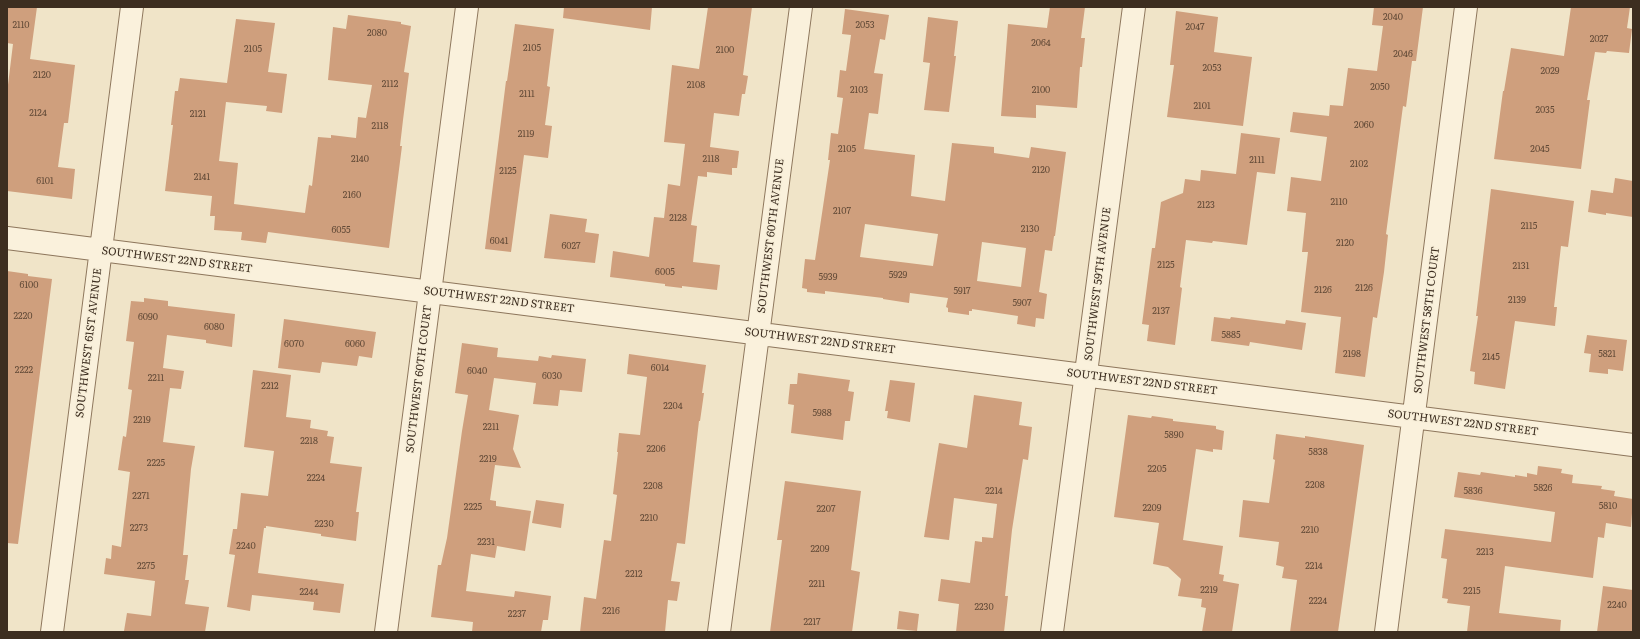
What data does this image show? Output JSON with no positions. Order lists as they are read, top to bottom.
{
  "streets": {
    "street": [
      "SOUTHWEST 60TH AVENUE",
      "SOUTHWEST 22ND STREET",
      "SOUTHWEST 59TH AVENUE",
      "SOUTHWEST 58TH COURT",
      "SOUTHWEST 61ST AVENUE",
      "SOUTHWEST 60TH COURT"
    ]
  },
  "crossings": [
    ["SOUTHWEST 60TH AVENUE", "SOUTHWEST 22ND STREET"],
    ["SOUTHWEST 22ND STREET", "SOUTHWEST 59TH AVENUE"],
    ["SOUTHWEST 22ND STREET", "SOUTHWEST 58TH COURT"],
    ["SOUTHWEST 22ND STREET", "SOUTHWEST 61ST AVENUE"],
    ["SOUTHWEST 22ND STREET", "SOUTHWEST 60TH COURT"]
  ],
  "house_numbers": [
    "2040",
    "2110",
    "2053",
    "2047",
    "2080",
    "2027",
    "2064",
    "2105",
    "2105",
    "2100",
    "2046",
    "2053",
    "2029",
    "2120",
    "2112",
    "2108",
    "2050",
    "2103",
    "2100",
    "2111",
    "2101",
    "2035",
    "2124",
    "2121",
    "2060",
    "2118",
    "2119",
    "2105",
    "2045",
    "2140",
    "2118",
    "2111",
    "2102",
    "2120",
    "2125",
    "2141",
    "6101",
    "2160",
    "2110",
    "2123",
    "2107",
    "2128",
    "2115",
    "2130",
    "6055",
    "6041",
    "2120",
    "6027",
    "2125",
    "2131",
    "6005",
    "5929",
    "5939",
    "6100",
    "2126",
    "2126",
    "5917",
    "2139",
    "5907",
    "2137",
    "2220",
    "6090",
    "6080",
    "5885",
    "6070",
    "6060",
    "2198",
    "5821",
    "2145",
    "6014",
    "2222",
    "6040",
    "6030",
    "2211",
    "2212",
    "2204",
    "5988",
    "2219",
    "2211",
    "5890",
    "2218",
    "2206",
    "5838",
    "2219",
    "2225",
    "2205",
    "2224",
    "2208",
    "2208",
    "5826",
    "2214",
    "5836",
    "2271",
    "5810",
    "2225",
    "2209",
    "2207",
    "2210",
    "2230",
    "2273",
    "2210",
    "2231",
    "2240",
    "2209",
    "2213",
    "2275",
    "2214",
    "2212",
    "2211",
    "2219",
    "2215",
    "2244",
    "2224",
    "2240",
    "2230",
    "2216",
    "2237",
    "2217"
  ]
}
